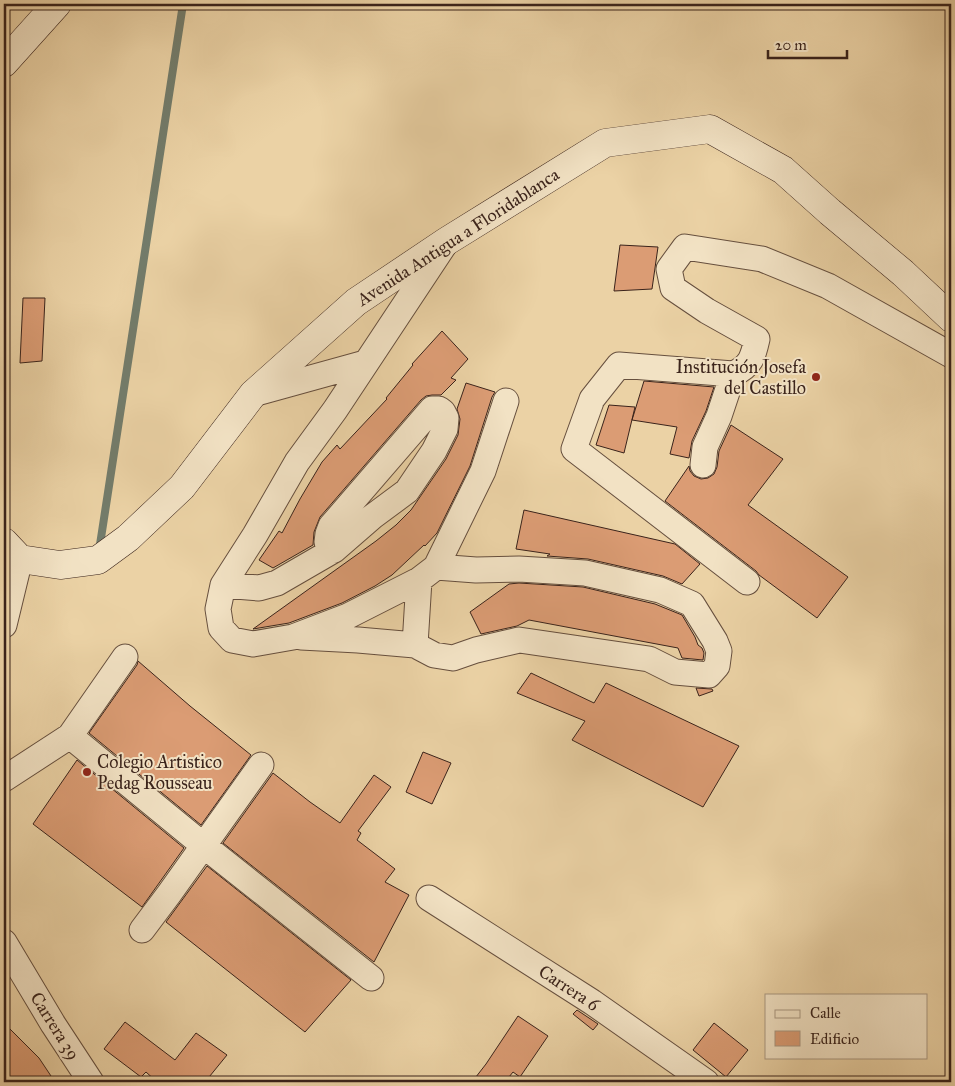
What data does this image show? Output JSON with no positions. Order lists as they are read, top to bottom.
{
  "streets": {
    "street": ["Avenida Antigua a Floridablanca", "Carrera 6", "Carrera 39"]
  },
  "places": ["Institución Josefa del Castillo", "Colegio Artistico Pedag Rousseau"],
  "legend": ["Calle", "Edificio"],
  "scale_bar": "20 m"
}
